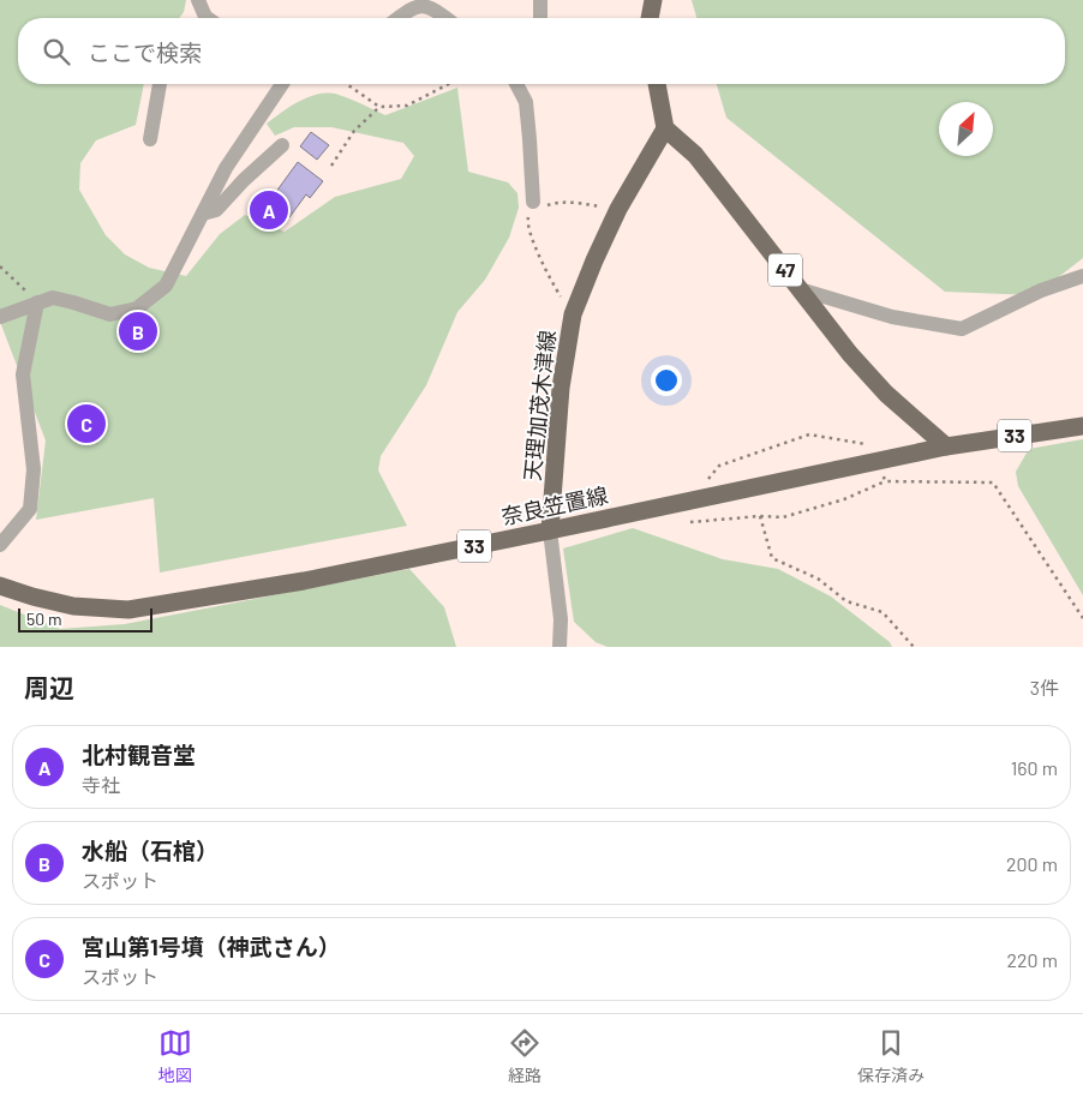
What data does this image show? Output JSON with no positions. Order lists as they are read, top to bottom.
{
  "streets": {
    "main road": [
      "47",
      "天理加茂木津線",
      "33",
      "奈良笠置線"
    ]
  },
  "crossings": [
    ["47", "天理加茂木津線"],
    ["47", "奈良笠置線"],
    ["天理加茂木津線", "奈良笠置線"]
  ],
  "scale_bar": "50 m",
  "north": "top right",
  "page": {
    "search": "ここで検索",
    "pins": ["A", "B", "C"],
    "scale": "50 m",
    "heading": ["周辺", "3件"],
    "list": [
      {
        "mark": "A",
        "name": "北村観音堂",
        "note": "寺社",
        "value": "160 m"
      },
      {
        "mark": "B",
        "name": "水船（石棺）",
        "note": "スポット",
        "value": "200 m"
      },
      {
        "mark": "C",
        "name": "宮山第1号墳（神武さん）",
        "note": "スポット",
        "value": "220 m"
      }
    ],
    "nav": ["地図", "経路", "保存済み"]
  }
}
